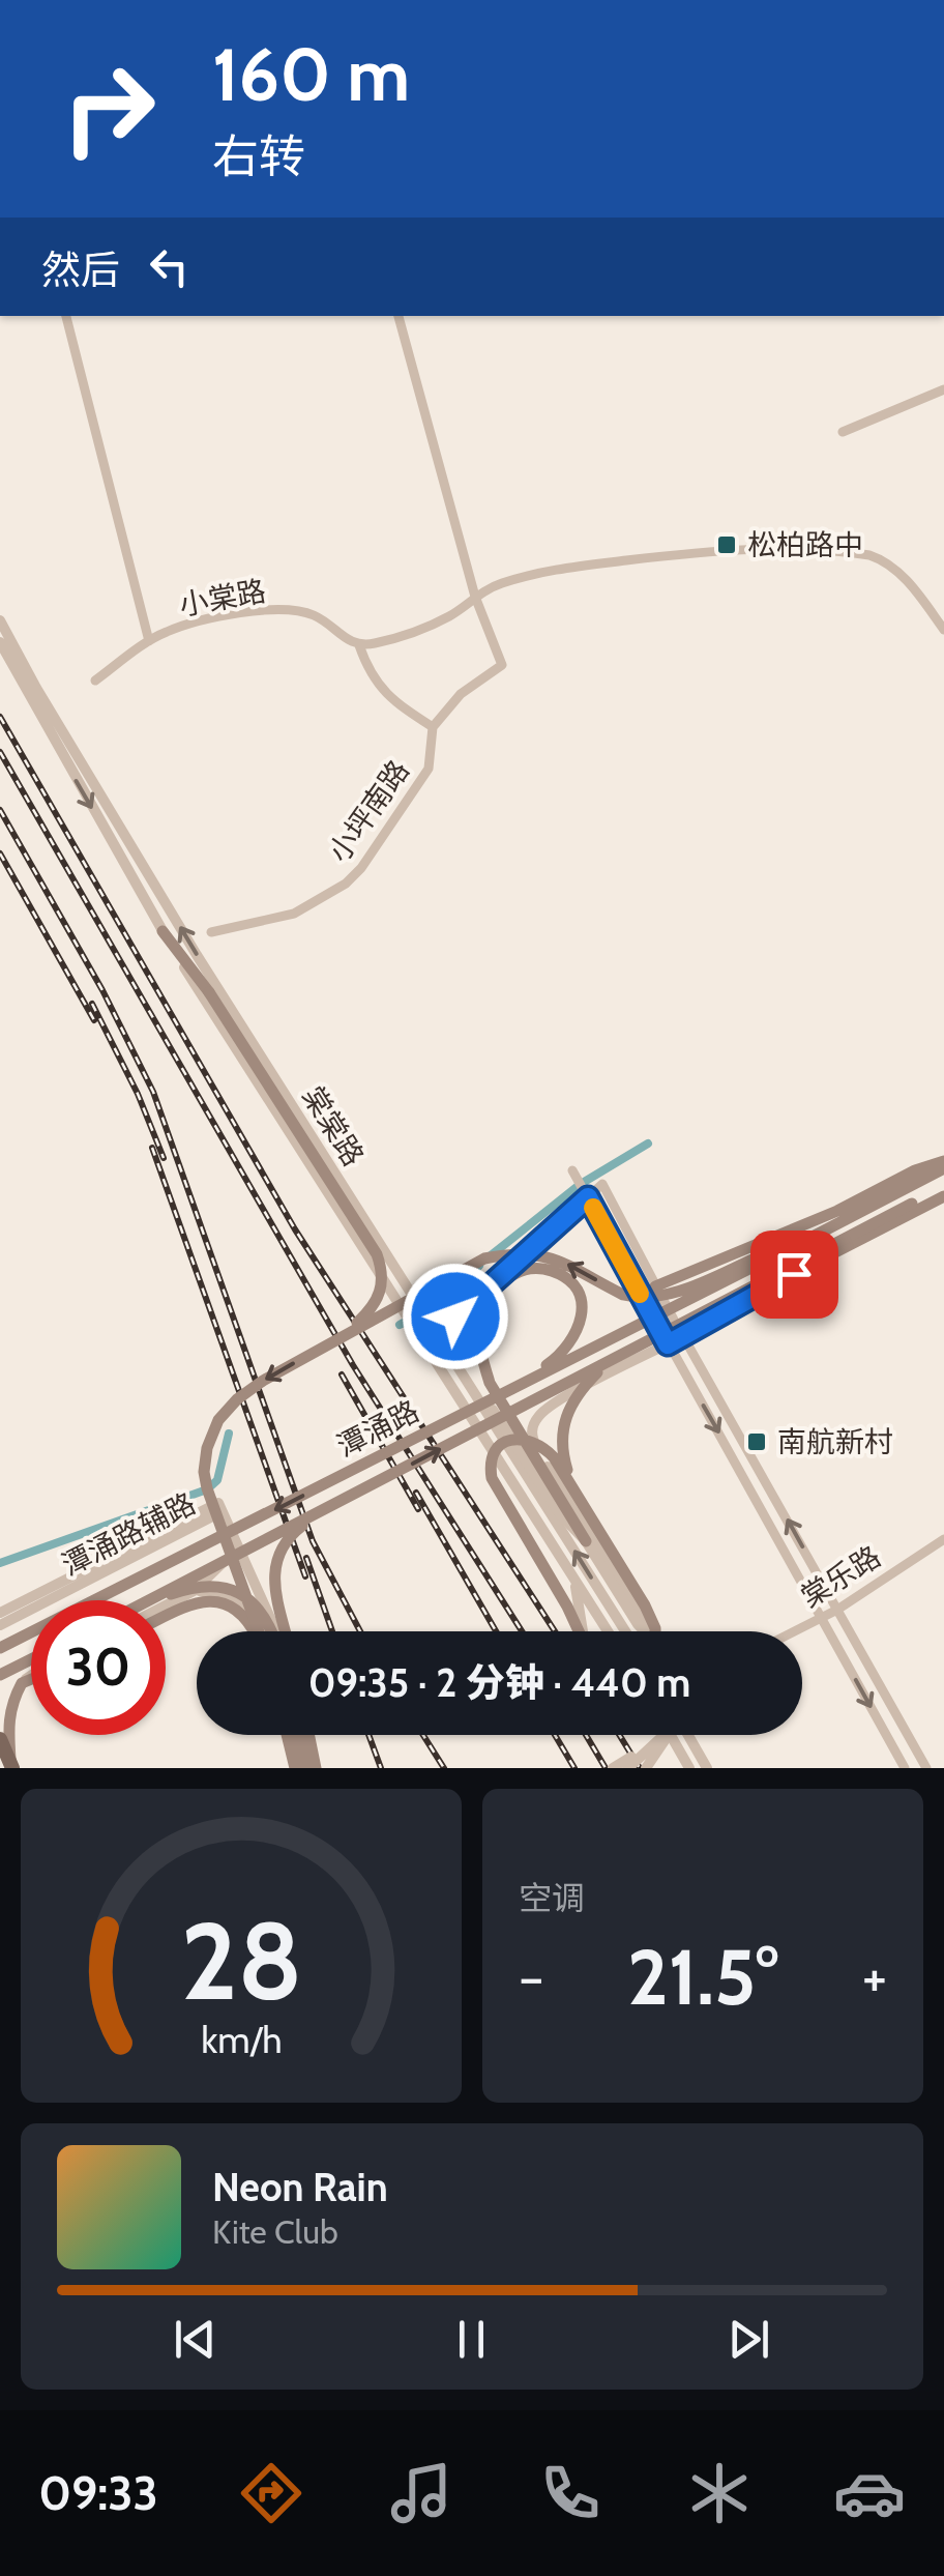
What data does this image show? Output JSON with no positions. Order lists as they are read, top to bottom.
{
  "streets": {
    "main road": ["潭涌路"],
    "street": [
      "小棠路",
      "小坪南路",
      "棠棠路",
      "潭涌路辅路",
      "棠乐路"
    ]
  },
  "places": {
    "transit": ["松柏路中", "南航新村"]
  },
  "page": {
    "turn": ["160 m", "右转"],
    "then": "然后",
    "limit": "30",
    "trip": "09:35 · 2 分钟 · 440 m",
    "tile": "空调",
    "heat": ["−", "21.5°", "+"],
    "song": ["Neon Rain", "Kite Club"],
    "tabs": "09:33",
    "gauge": ["28", "km/h"]
  }
}
